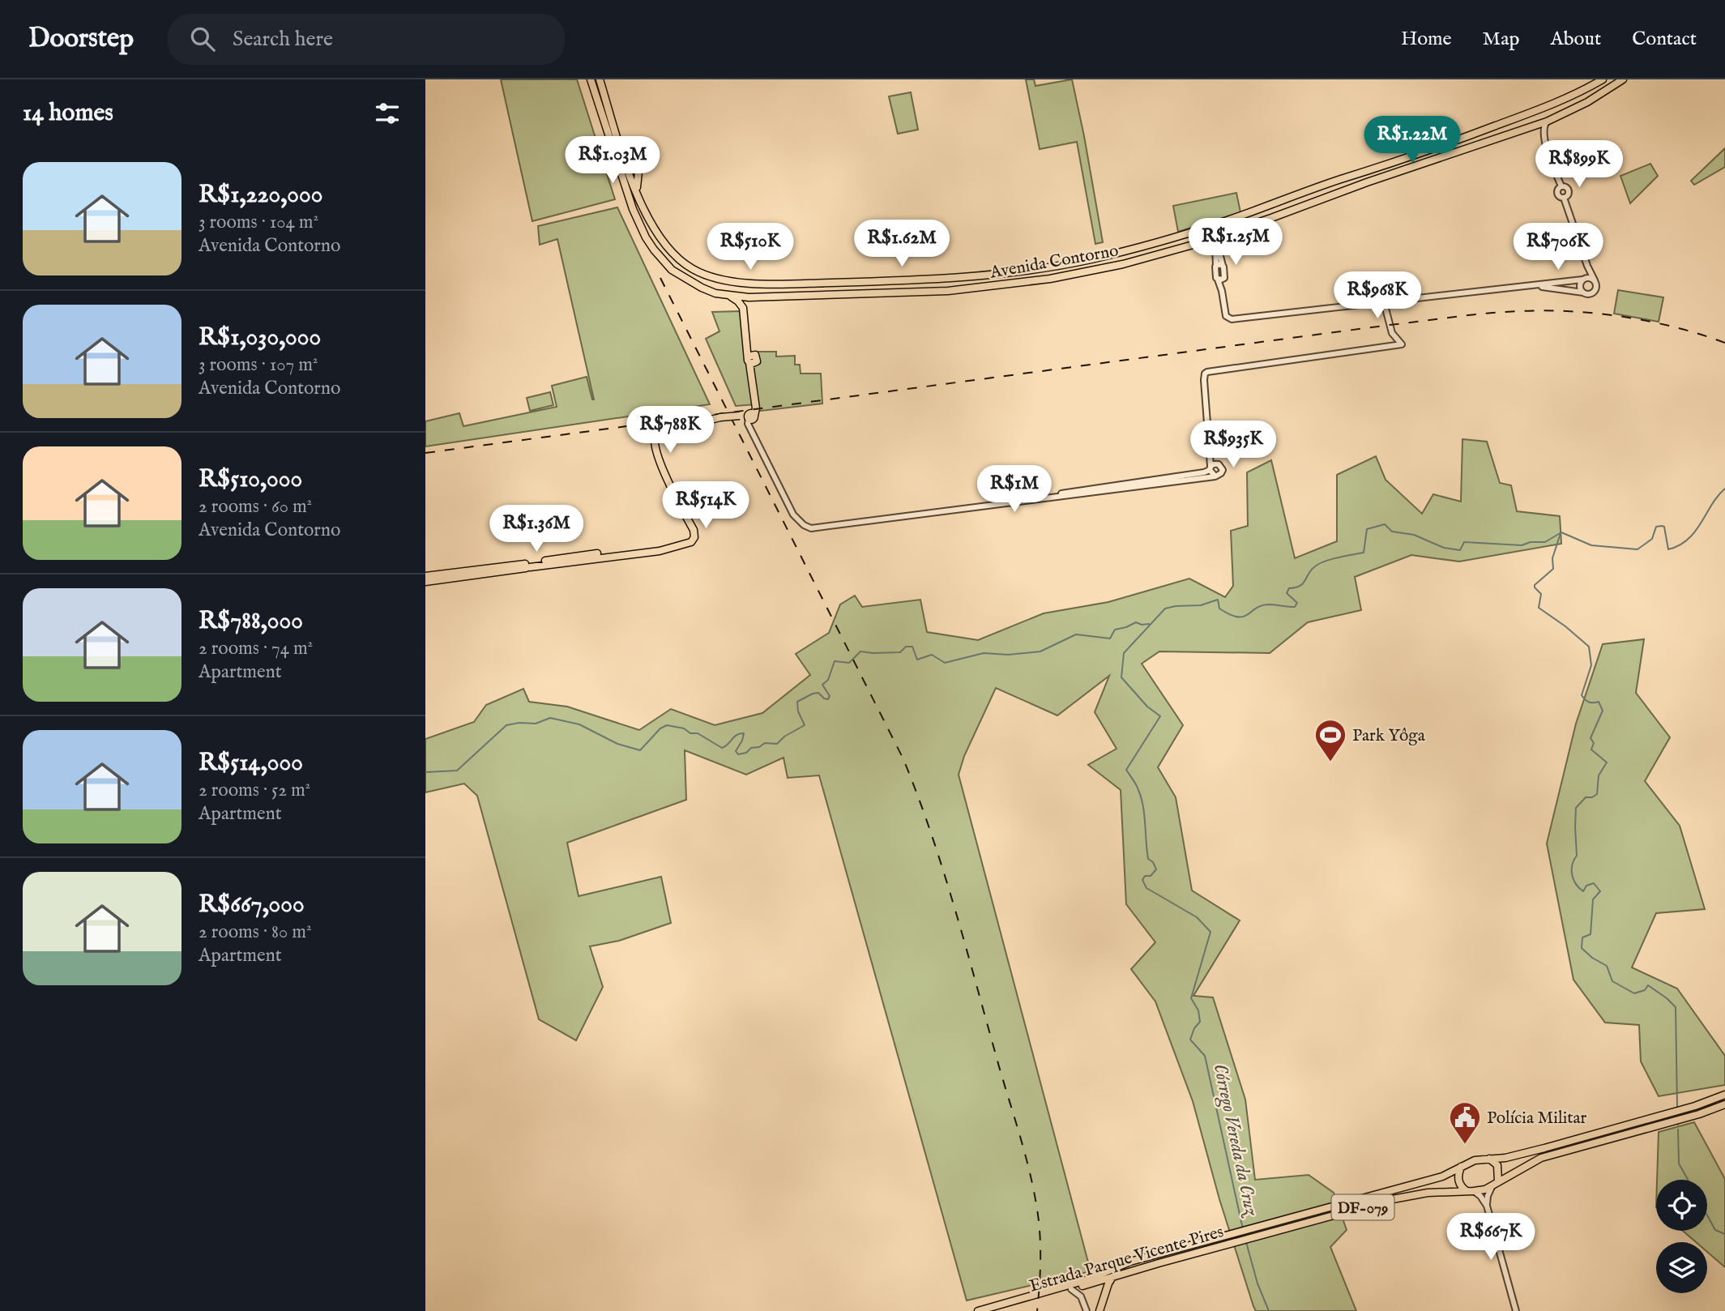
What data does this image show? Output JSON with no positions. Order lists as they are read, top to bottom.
{
  "streets": {
    "main road": ["Avenida Contorno", "DF-079", "Estrada Parque Vicente Pires"]
  },
  "crossings": [
    ["DF-079", "Estrada Parque Vicente Pires"]
  ],
  "water": ["Córrego Vereda da Cruz"],
  "places": {
    "sports": ["Park Yôga"],
    "public building": ["Polícia Militar"]
  },
  "page": {
    "header": "Doorstep",
    "search": "Search here",
    "nav": [
      "Home",
      "Map",
      "About",
      "Contact"
    ],
    "heading": "14 homes",
    "price": [
      "R$1.22M",
      "R$1.03M",
      "R$899K",
      "R$1.25M",
      "R$1.62M",
      "R$510K",
      "R$706K",
      "R$968K",
      "R$788K",
      "R$935K",
      "R$1M",
      "R$514K",
      "R$1.36M",
      "R$667K"
    ],
    "list": [
      {
        "name": "R$1,220,000",
        "note": "3 rooms · 104 m² · Avenida Contorno"
      },
      {
        "name": "R$1,030,000",
        "note": "3 rooms · 107 m² · Avenida Contorno"
      },
      {
        "name": "R$510,000",
        "note": "2 rooms · 60 m² · Avenida Contorno"
      },
      {
        "name": "R$788,000",
        "note": "2 rooms · 74 m² · Apartment"
      },
      {
        "name": "R$514,000",
        "note": "2 rooms · 52 m² · Apartment"
      },
      {
        "name": "R$667,000",
        "note": "2 rooms · 80 m² · Apartment"
      }
    ]
  }
}
